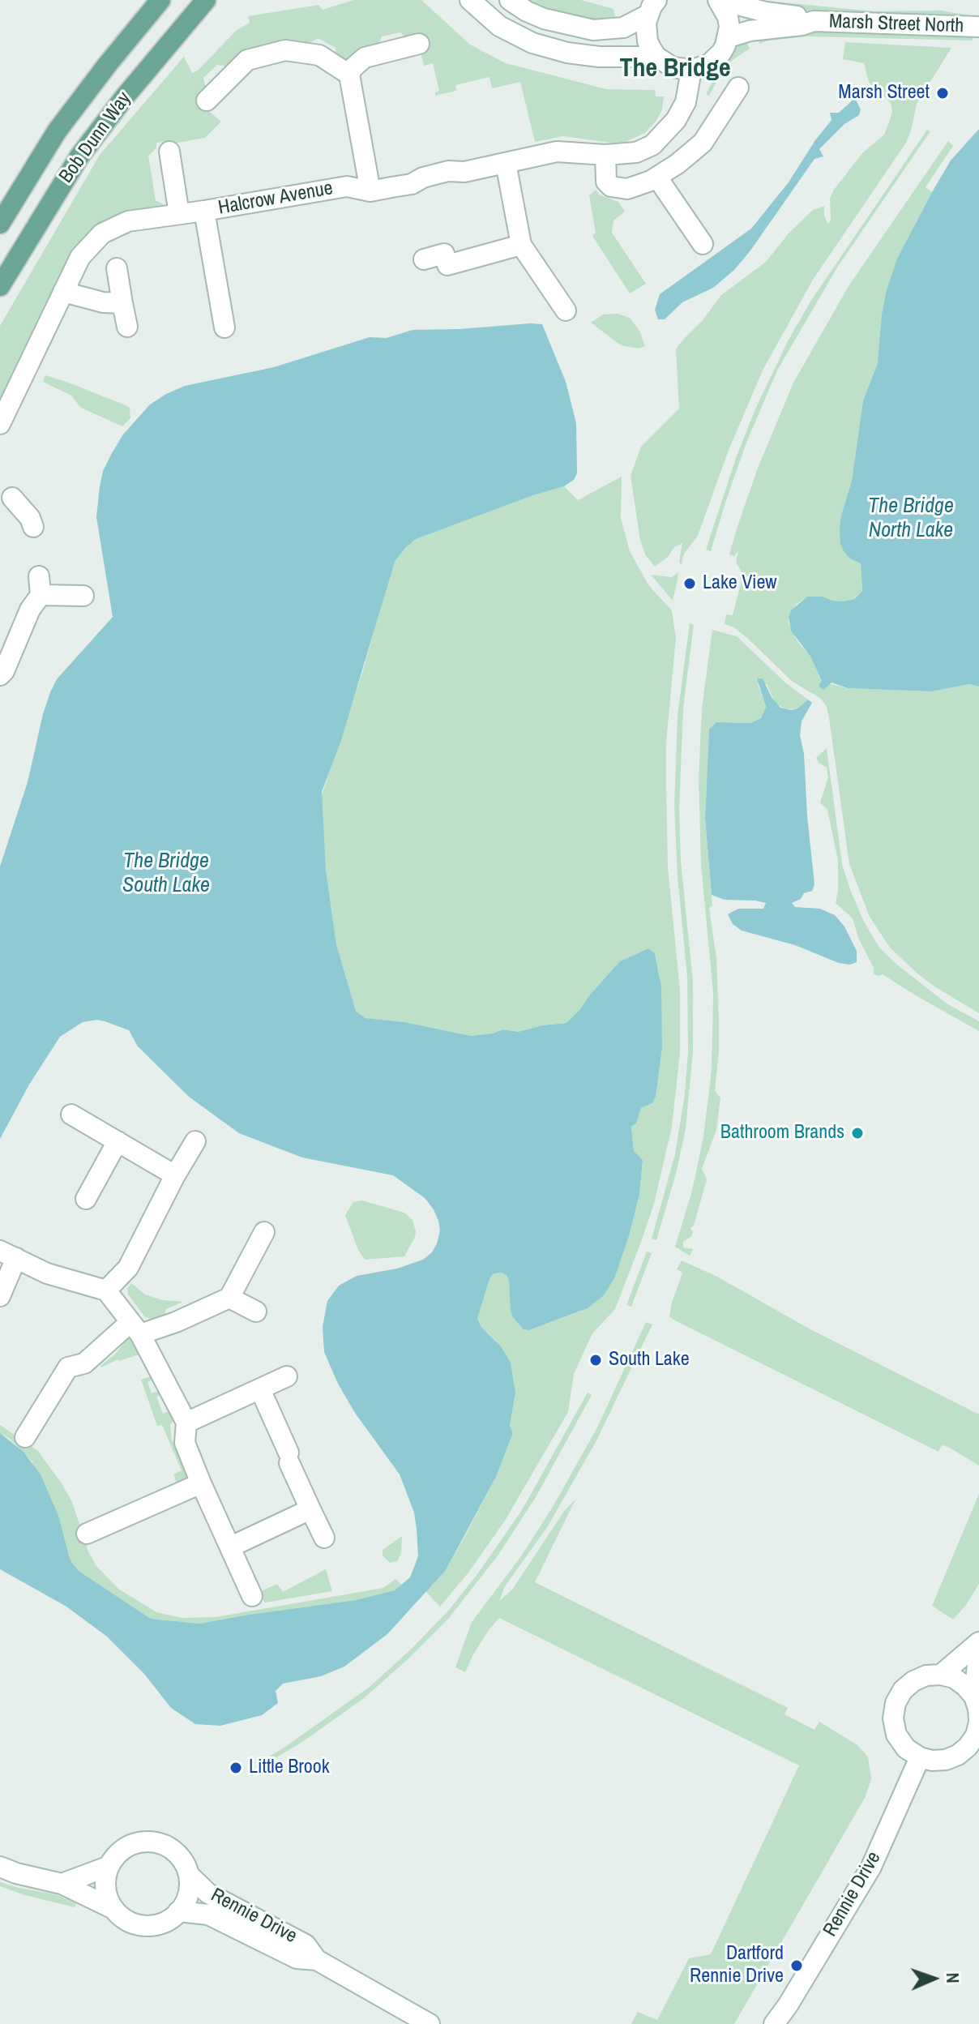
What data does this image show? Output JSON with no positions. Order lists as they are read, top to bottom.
{
  "streets": {
    "main road": ["Bob Dunn Way"],
    "street": ["Marsh Street North", "Halcrow Avenue", "Rennie Drive"]
  },
  "districts": ["The Bridge"],
  "water": ["The Bridge North Lake", "The Bridge South Lake"],
  "places": [
    "Marsh Street",
    "Lake View",
    "Bathroom Brands",
    "South Lake",
    "Little Brook",
    "Dartford Rennie Drive"
  ],
  "north": "right"
}
